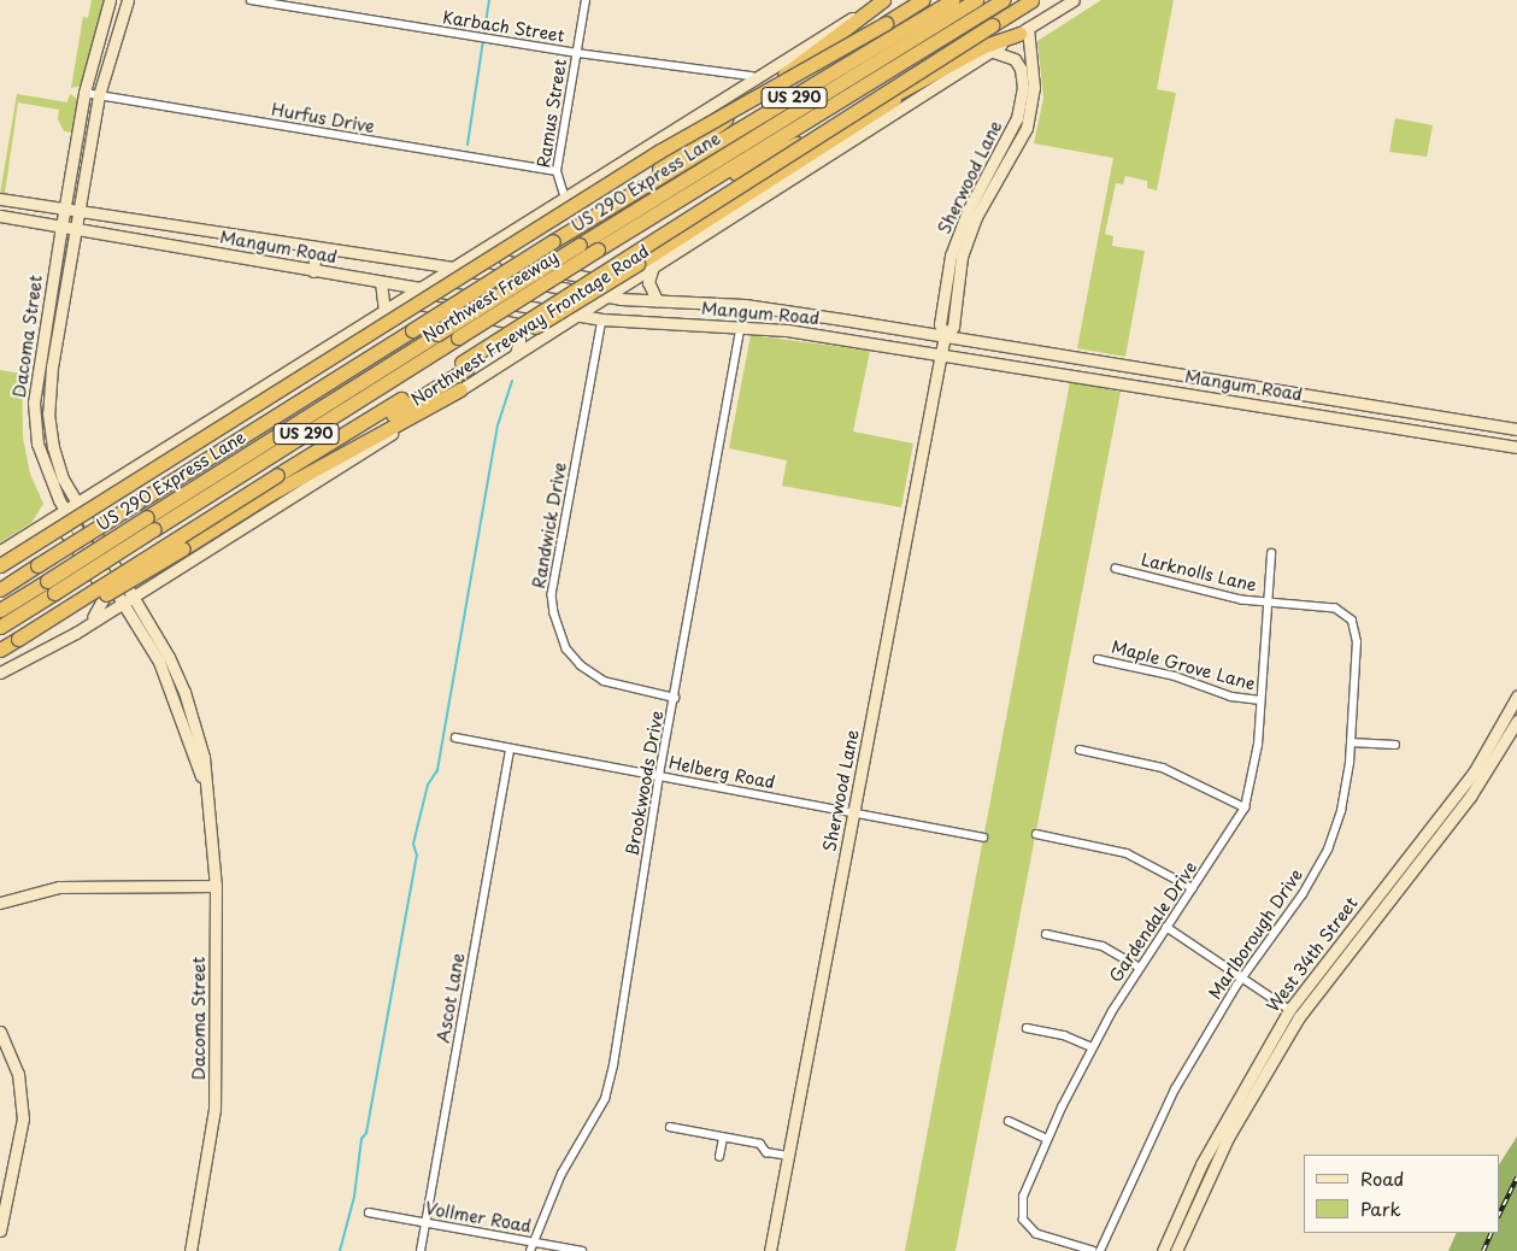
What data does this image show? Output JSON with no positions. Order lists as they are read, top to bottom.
{
  "streets": {
    "highway": ["US 290", "US 290 Express Lane", "Northwest Freeway"],
    "main road": [
      "Sherwood Lane",
      "Mangum Road",
      "Northwest Freeway Frontage Road",
      "Dacoma Street",
      "West 34th Street"
    ],
    "street": [
      "Karbach Street",
      "Ramus Street",
      "Hurfus Drive",
      "Randwick Drive",
      "Larknolls Lane",
      "Maple Grove Lane",
      "Helberg Road",
      "Brookwoods Drive",
      "Gardendale Drive",
      "Marlborough Drive",
      "Ascot Lane",
      "Vollmer Road"
    ]
  },
  "crossings": [
    ["Karbach Street", "Ramus Street"],
    ["Ramus Street", "Hurfus Drive"],
    ["Hurfus Drive", "Dacoma Street"],
    ["Sherwood Lane", "Mangum Road"],
    ["Sherwood Lane", "Northwest Freeway Frontage Road"],
    ["Sherwood Lane", "Helberg Road"],
    ["US 290 Express Lane", "Northwest Freeway"],
    ["Mangum Road", "Northwest Freeway Frontage Road"],
    ["Mangum Road", "Dacoma Street"],
    ["Mangum Road", "Randwick Drive"],
    ["Mangum Road", "Brookwoods Drive"],
    ["Northwest Freeway Frontage Road", "Dacoma Street"],
    ["Randwick Drive", "Brookwoods Drive"],
    ["Larknolls Lane", "Gardendale Drive"],
    ["Larknolls Lane", "Marlborough Drive"],
    ["Maple Grove Lane", "Gardendale Drive"],
    ["Helberg Road", "Brookwoods Drive"],
    ["Helberg Road", "Ascot Lane"],
    ["Brookwoods Drive", "Vollmer Road"],
    ["Ascot Lane", "Vollmer Road"]
  ],
  "legend": ["Road", "Park"]
}
